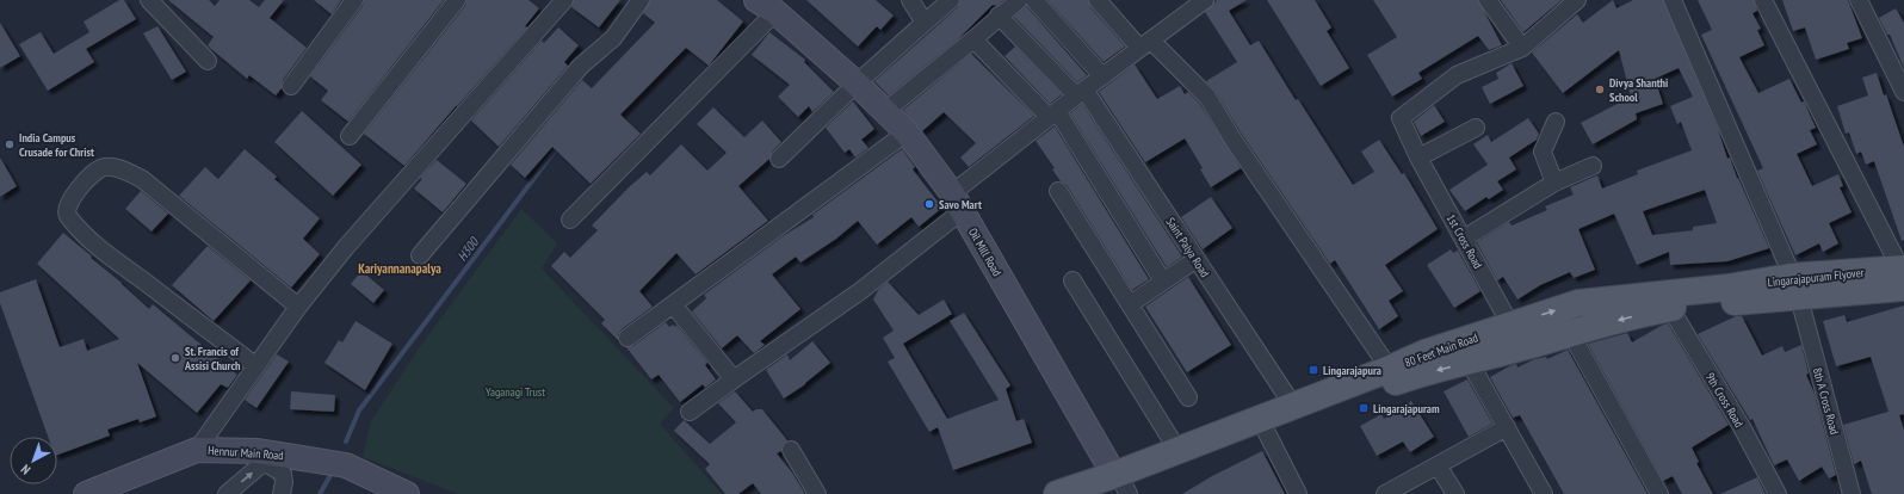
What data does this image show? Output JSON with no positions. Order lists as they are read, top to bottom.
{
  "streets": {
    "main road": ["Lingarajapuram Flyover", "80 Feet Main Road"],
    "street": [
      "1st Cross Road",
      "Saint Palya Road",
      "Oil Mill Road",
      "9th Cross Road",
      "8th A Cross Road",
      "Hennur Main Road"
    ]
  },
  "crossings": [
    ["1st Cross Road", "80 Feet Main Road"],
    ["Saint Palya Road", "80 Feet Main Road"],
    ["Oil Mill Road", "80 Feet Main Road"],
    ["Lingarajapuram Flyover", "80 Feet Main Road"],
    ["Lingarajapuram Flyover", "8th A Cross Road"],
    ["80 Feet Main Road", "9th Cross Road"],
    ["80 Feet Main Road", "8th A Cross Road"]
  ],
  "districts": ["Kariyannanapalya"],
  "water": ["H300"],
  "parks": ["Yaganagi Trust"],
  "places": {
    "other": [
      "Divya Shanthi School",
      "India Campus Crusade for Christ",
      "Savo Mart",
      "St. Francis of Assisi Church"
    ],
    "transit": ["Lingarajapura", "Lingarajapuram"]
  },
  "north": "bottom left"
}
